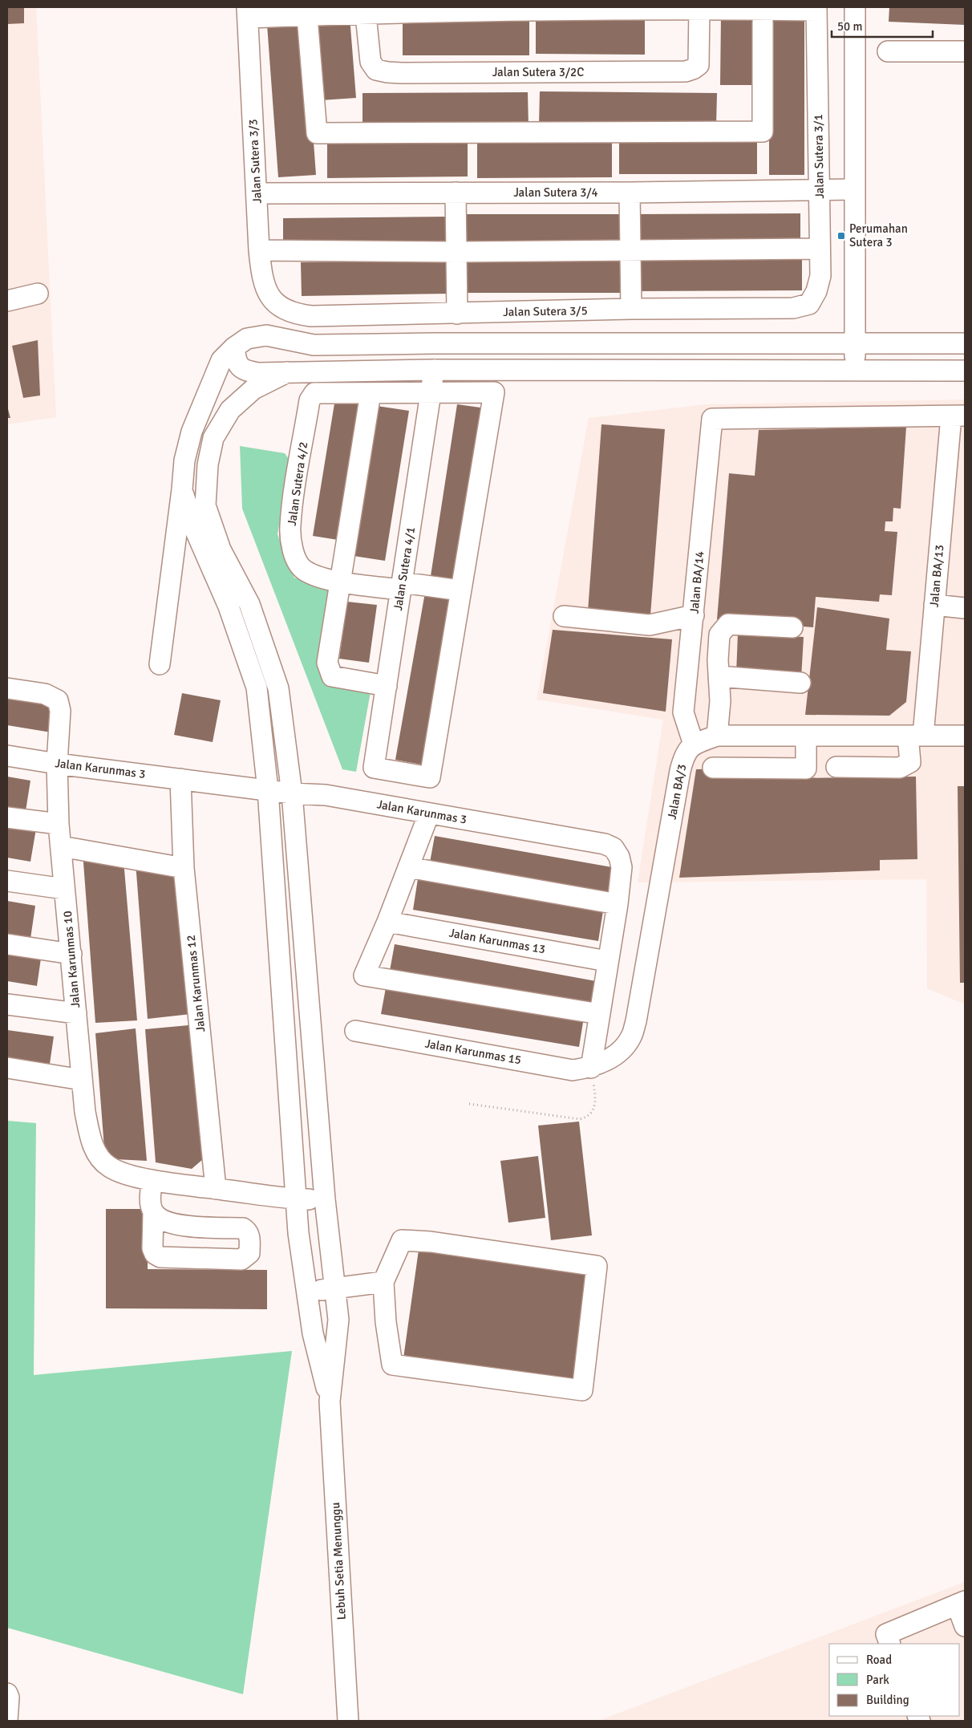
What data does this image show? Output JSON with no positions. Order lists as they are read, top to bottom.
{
  "streets": {
    "street": [
      "Jalan Sutera 3/2C",
      "Jalan Sutera 3/1",
      "Jalan Sutera 3/3",
      "Jalan Sutera 3/4",
      "Jalan Sutera 3/5",
      "Jalan Sutera 4/2",
      "Jalan Sutera 4/1",
      "Jalan BA/13",
      "Jalan BA/14",
      "Jalan Karunmas 3",
      "Jalan BA/3",
      "Jalan Karunmas 13",
      "Jalan Karunmas 10",
      "Jalan Karunmas 12",
      "Jalan Karunmas 15",
      "Lebuh Setia Menunggu"
    ]
  },
  "crossings": [
    ["Jalan Sutera 3/1", "Jalan Sutera 3/4"],
    ["Jalan Sutera 3/1", "Jalan Sutera 3/5"],
    ["Jalan Sutera 3/3", "Jalan Sutera 3/4"],
    ["Jalan Sutera 3/3", "Jalan Sutera 3/5"],
    ["Jalan Sutera 4/2", "Jalan Sutera 4/1"],
    ["Jalan BA/13", "Jalan BA/14"],
    ["Jalan BA/14", "Jalan BA/3"],
    ["Jalan Karunmas 3", "Jalan BA/3"],
    ["Jalan Karunmas 3", "Jalan Karunmas 13"],
    ["Jalan Karunmas 3", "Jalan Karunmas 10"],
    ["Jalan Karunmas 3", "Jalan Karunmas 12"],
    ["Jalan Karunmas 3", "Jalan Karunmas 15"],
    ["Jalan BA/3", "Jalan Karunmas 15"]
  ],
  "places": {
    "transit": ["Perumahan Sutera 3"]
  },
  "legend": ["Road", "Park", "Building"],
  "scale_bar": "50 m"
}
